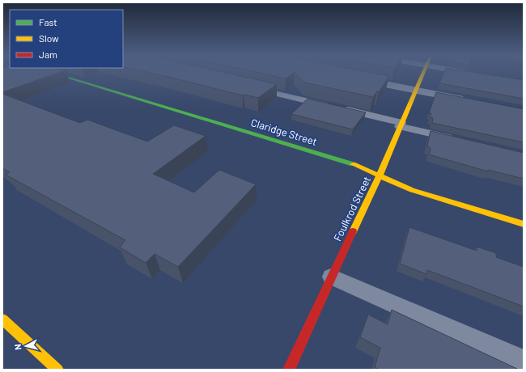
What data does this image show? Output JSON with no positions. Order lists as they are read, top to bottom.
{
  "streets": {
    "street": ["Claridge Street", "Foulkrod Street"]
  },
  "crossings": [
    ["Claridge Street", "Foulkrod Street"]
  ],
  "legend": ["Fast", "Slow", "Jam"],
  "north": "left"
}
